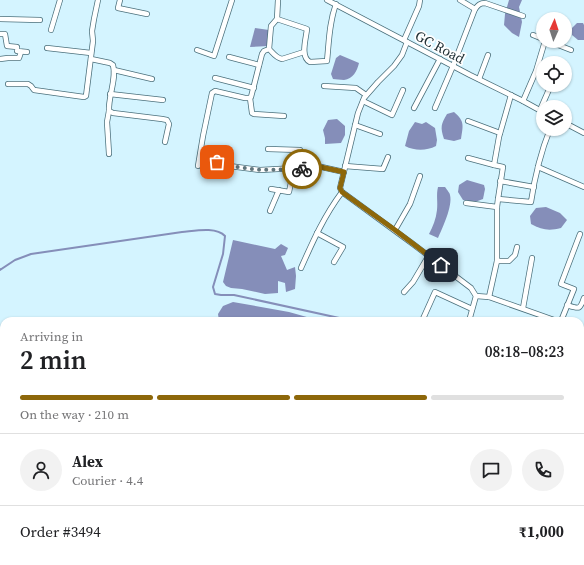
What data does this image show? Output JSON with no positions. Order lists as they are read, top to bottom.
{
  "streets": {
    "street": ["GC Road"]
  },
  "north": "top",
  "page": {
    "heading": ["2 min", "Arriving in", "08:18–08:23"],
    "panel": [
      "Alex",
      "Courier · 4.4",
      "Order #3494",
      "₹1,000"
    ],
    "bar": "On the way · 210 m"
  }
}
